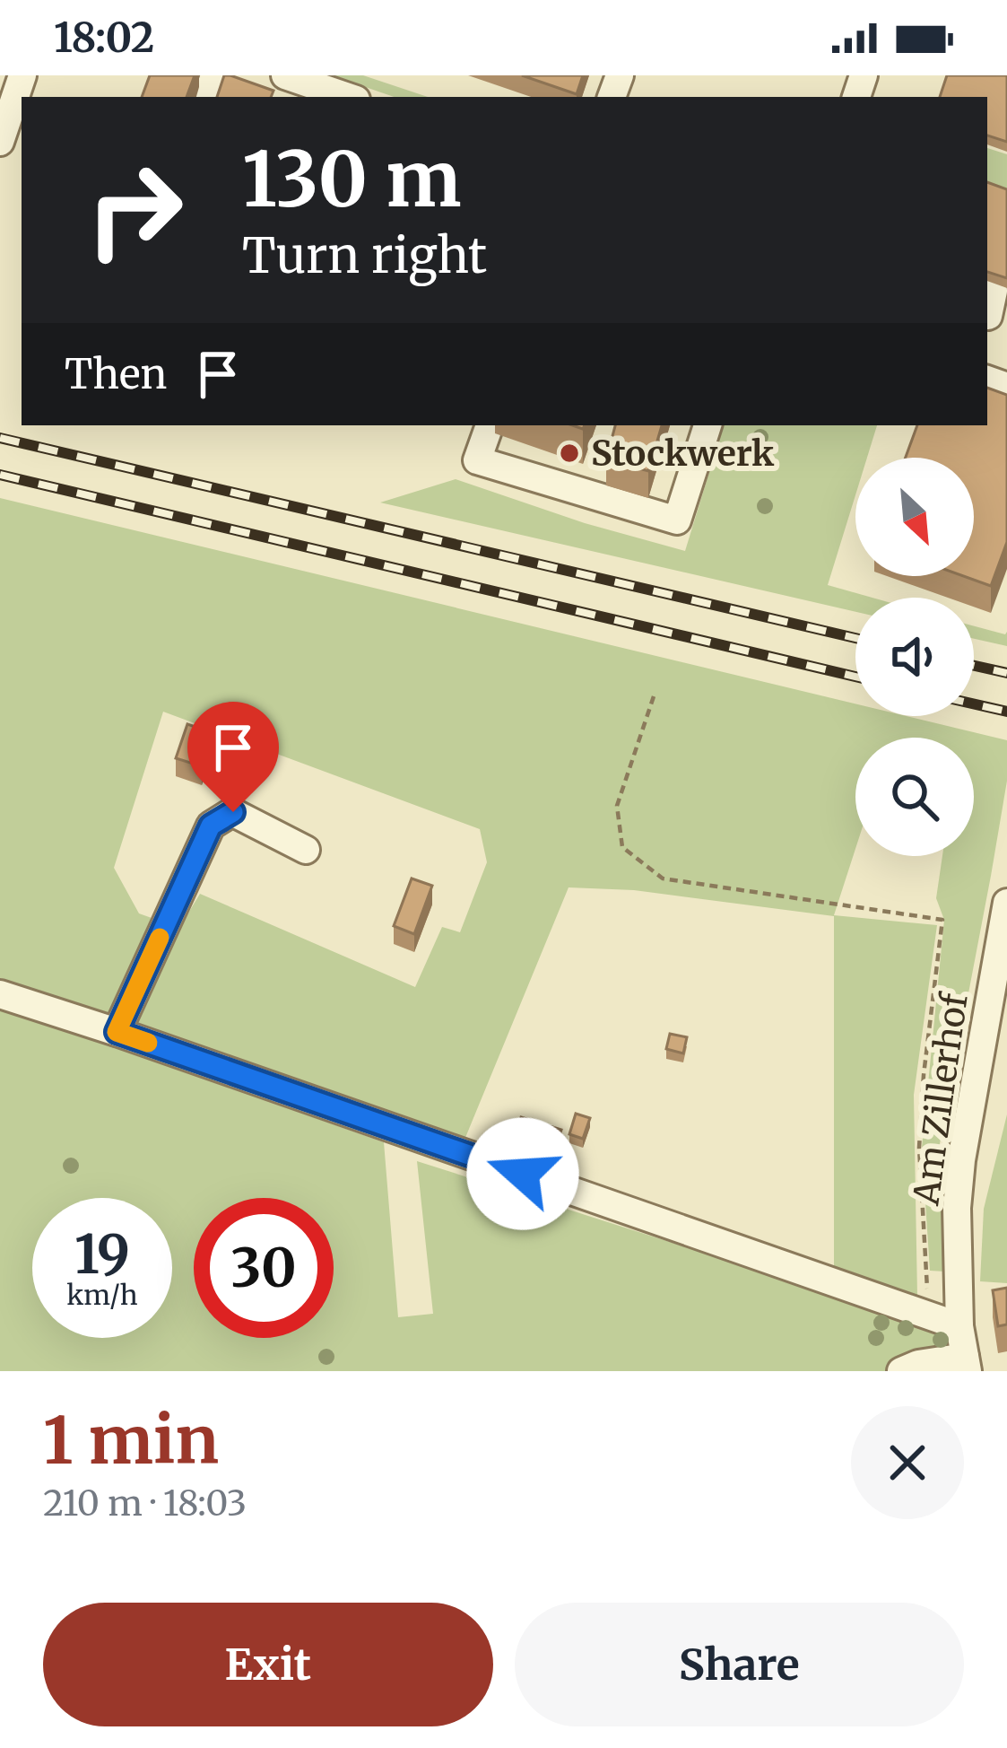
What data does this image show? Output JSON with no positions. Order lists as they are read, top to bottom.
{
  "streets": {
    "street": ["Am Zillerhof"]
  },
  "places": ["Stockwerk"],
  "north": "bottom right",
  "page": {
    "status": "18:02",
    "turn": ["130 m", "Turn right"],
    "then": "Then",
    "speed": "19 km/h",
    "limit": "30",
    "heading": ["1 min", "210 m · 18:03"],
    "buttons": ["Exit", "Share"]
  }
}
